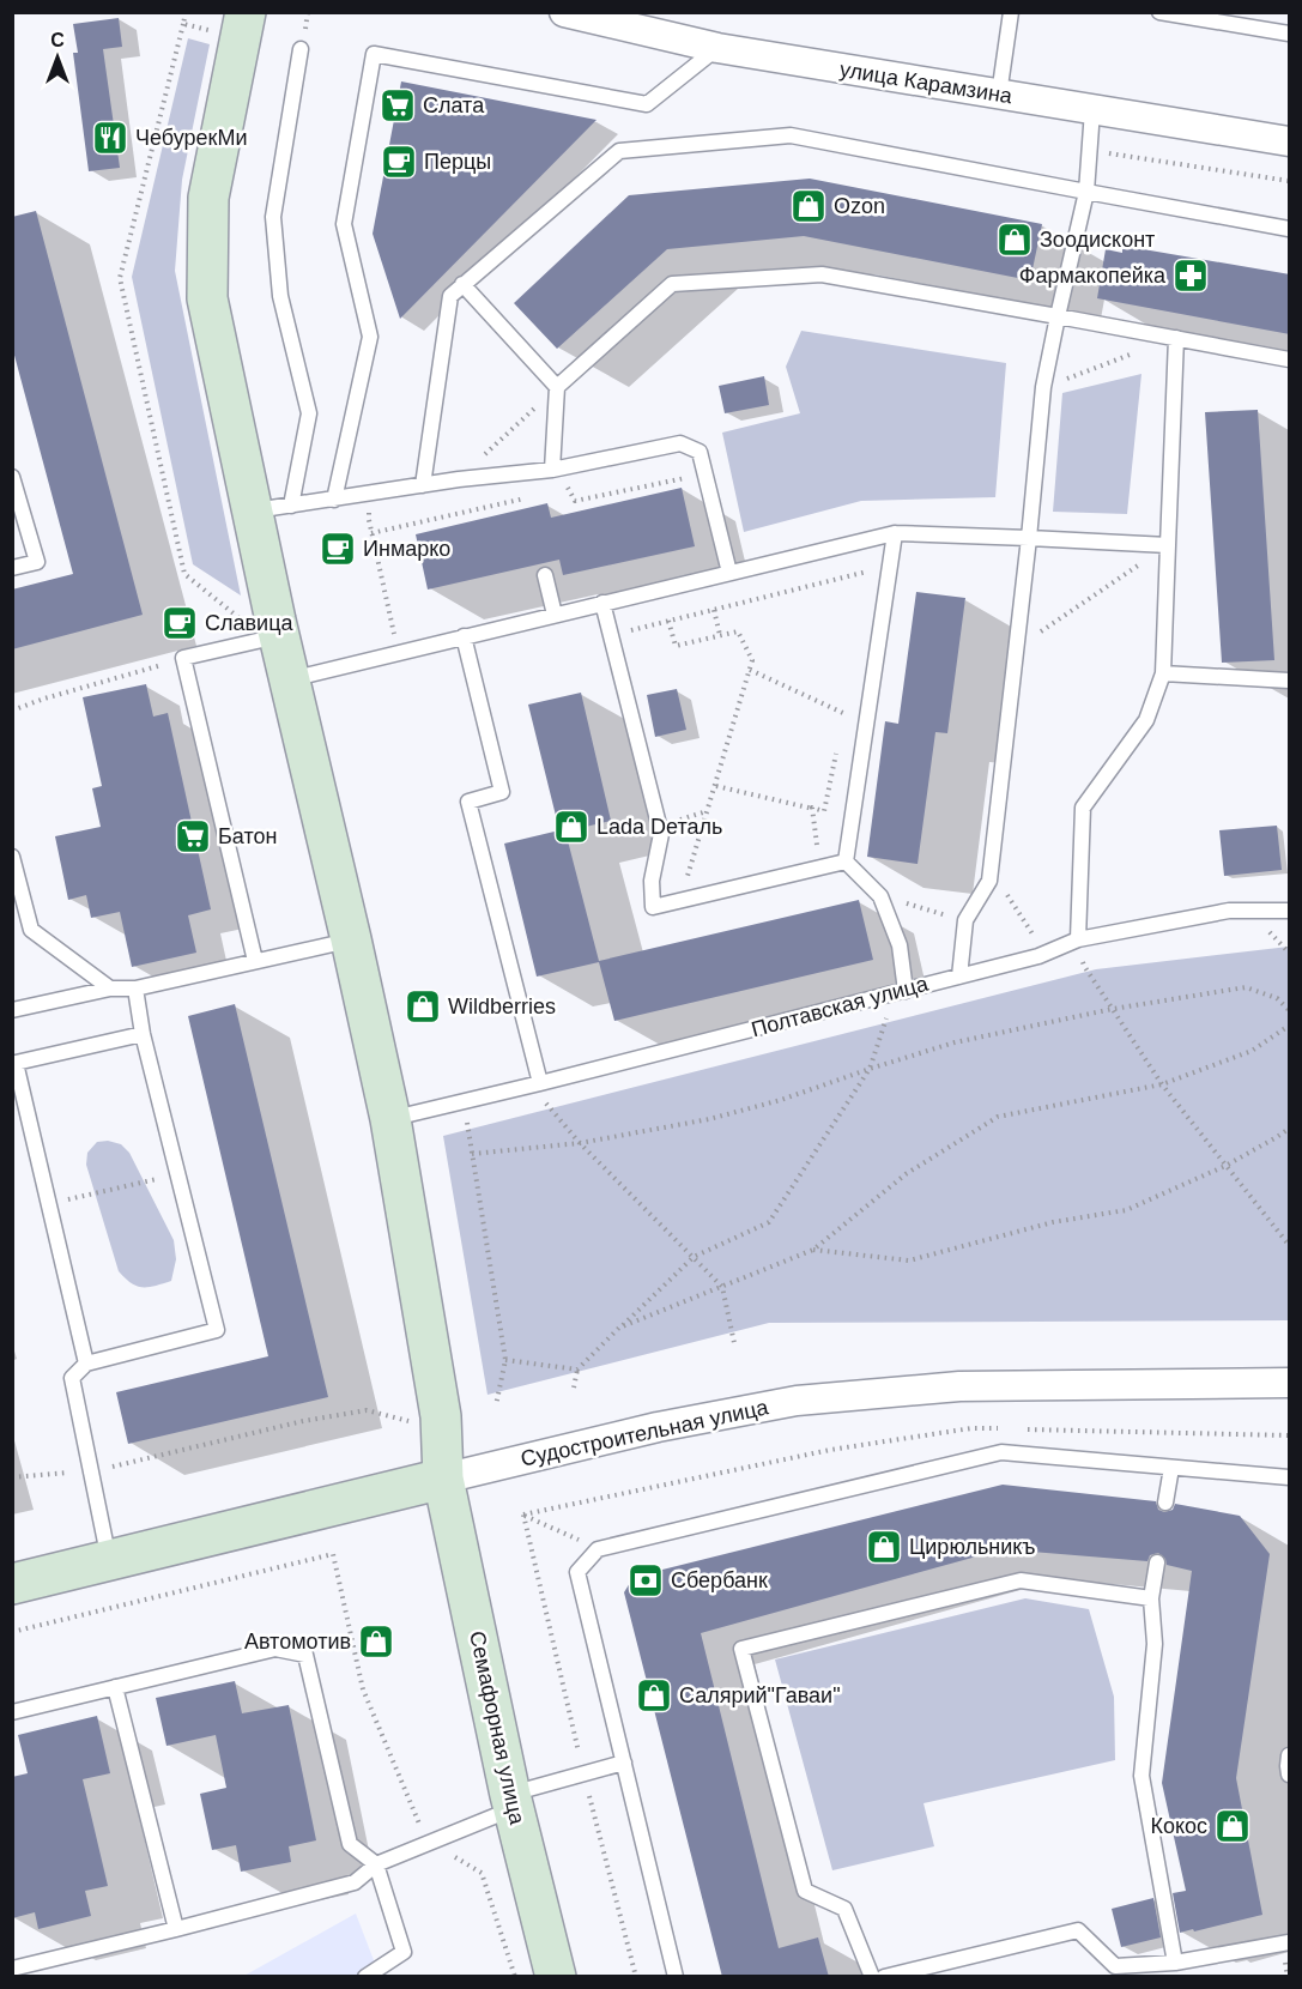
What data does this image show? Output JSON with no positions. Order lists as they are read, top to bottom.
{
  "streets": {
    "main road": ["Судостроительная улица", "Семафорная улица"],
    "street": ["улица Карамзина"],
    "lane": ["Полтавская улица"]
  },
  "crossings": [
    ["Полтавская улица", "Семафорная улица"],
    ["Судостроительная улица", "Семафорная улица"]
  ],
  "places": {
    "supermarket": ["Слата", "Батон"],
    "restaurant": ["ЧебурекМи"],
    "cafe": ["Перцы", "Инмарко", "Славица"],
    "shop": [
      "Ozon",
      "Зоодисконт",
      "Lada Dеталь",
      "Wildberries",
      "Цирюльникъ",
      "Автомотив",
      "Салярий\"Гаваи\"",
      "Кокос"
    ],
    "pharmacy": ["Фармакопейка"],
    "bank": ["Сбербанк"]
  },
  "north": "top"
}
